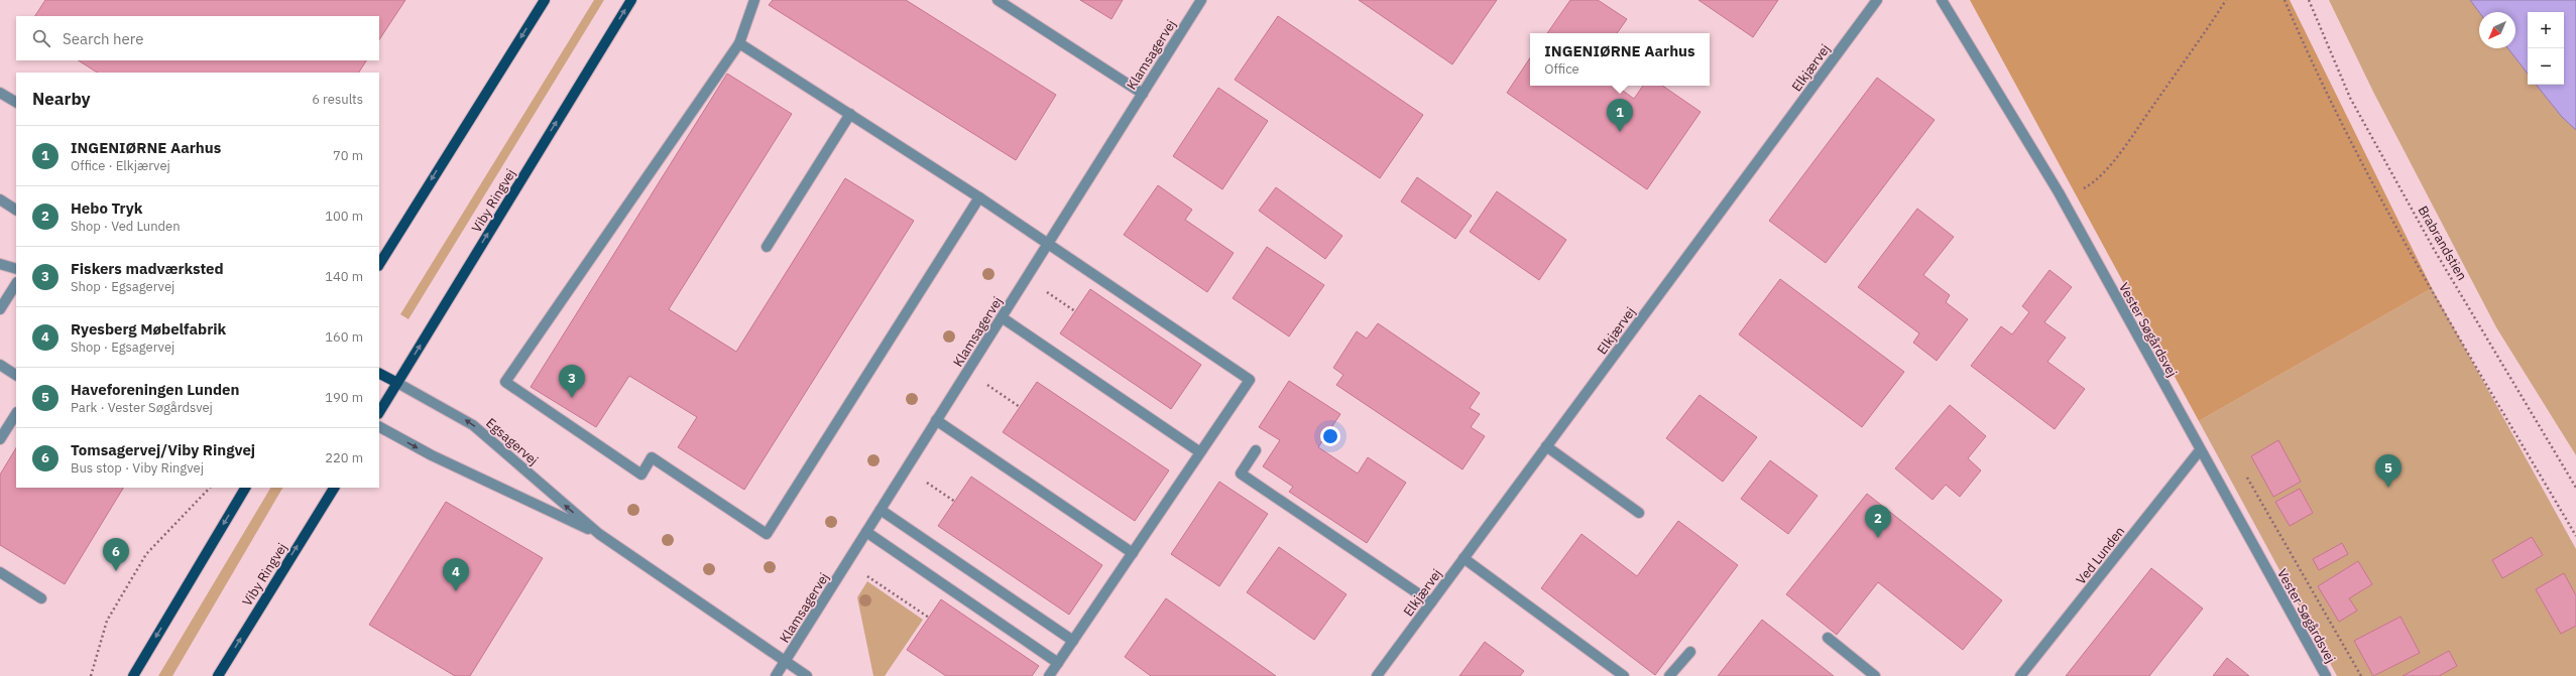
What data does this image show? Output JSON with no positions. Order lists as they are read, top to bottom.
{
  "streets": {
    "main road": ["Viby Ringvej"],
    "street": [
      "Klamsagervej",
      "Elkjærvej",
      "Vester Søgårdsvej",
      "Egsagervej",
      "Ved Lunden"
    ],
    "path": ["Brabrandstien"]
  },
  "crossings": [
    ["Klamsagervej", "Egsagervej"],
    ["Viby Ringvej", "Egsagervej"],
    ["Vester Søgårdsvej", "Ved Lunden"]
  ],
  "north": "bottom left",
  "page": {
    "map_buttons": ["+", "−"],
    "search": "Search here",
    "popup": ["INGENIØRNE Aarhus", "Office"],
    "heading": ["Nearby", "6 results"],
    "pins": [
      "1",
      "3",
      "5",
      "2",
      "6",
      "4"
    ],
    "list": [
      {
        "mark": "1",
        "name": "INGENIØRNE Aarhus",
        "note": "Office · Elkjærvej",
        "value": "70 m"
      },
      {
        "mark": "2",
        "name": "Hebo Tryk",
        "note": "Shop · Ved Lunden",
        "value": "100 m"
      },
      {
        "mark": "3",
        "name": "Fiskers madværksted",
        "note": "Shop · Egsagervej",
        "value": "140 m"
      },
      {
        "mark": "4",
        "name": "Ryesberg Møbelfabrik",
        "note": "Shop · Egsagervej",
        "value": "160 m"
      },
      {
        "mark": "5",
        "name": "Haveforeningen Lunden",
        "note": "Park · Vester Søgårdsvej",
        "value": "190 m"
      },
      {
        "mark": "6",
        "name": "Tomsagervej/Viby Ringvej",
        "note": "Bus stop · Viby Ringvej",
        "value": "220 m"
      }
    ]
  }
}
